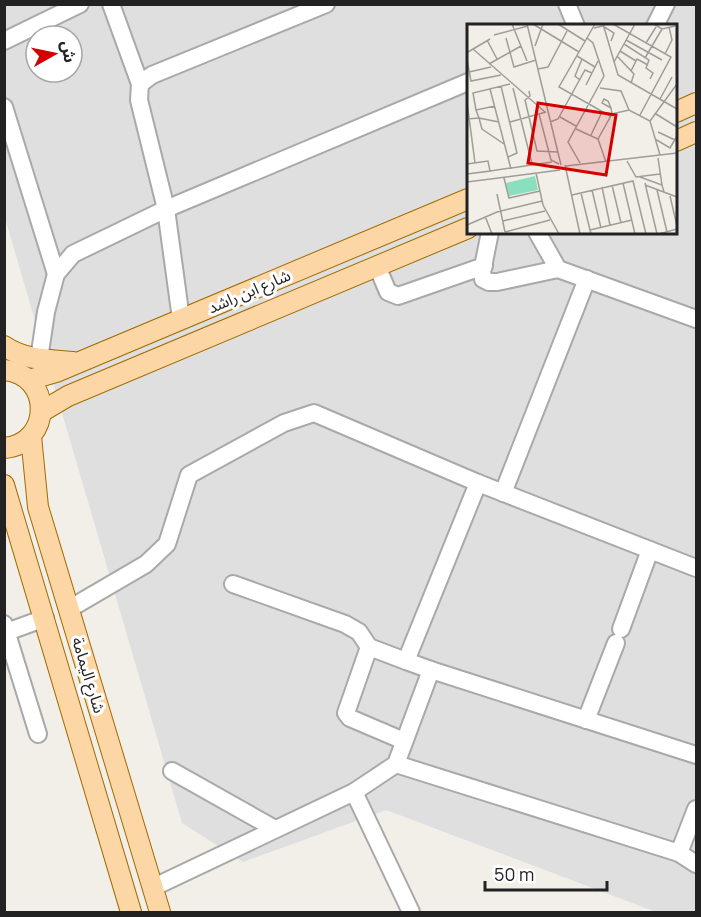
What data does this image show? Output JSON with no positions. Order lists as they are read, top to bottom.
{
  "streets": {
    "main road": ["شارع ابن راشد", "شارع اليمامة"]
  },
  "scale_bar": "50 m",
  "north": "right"
}
